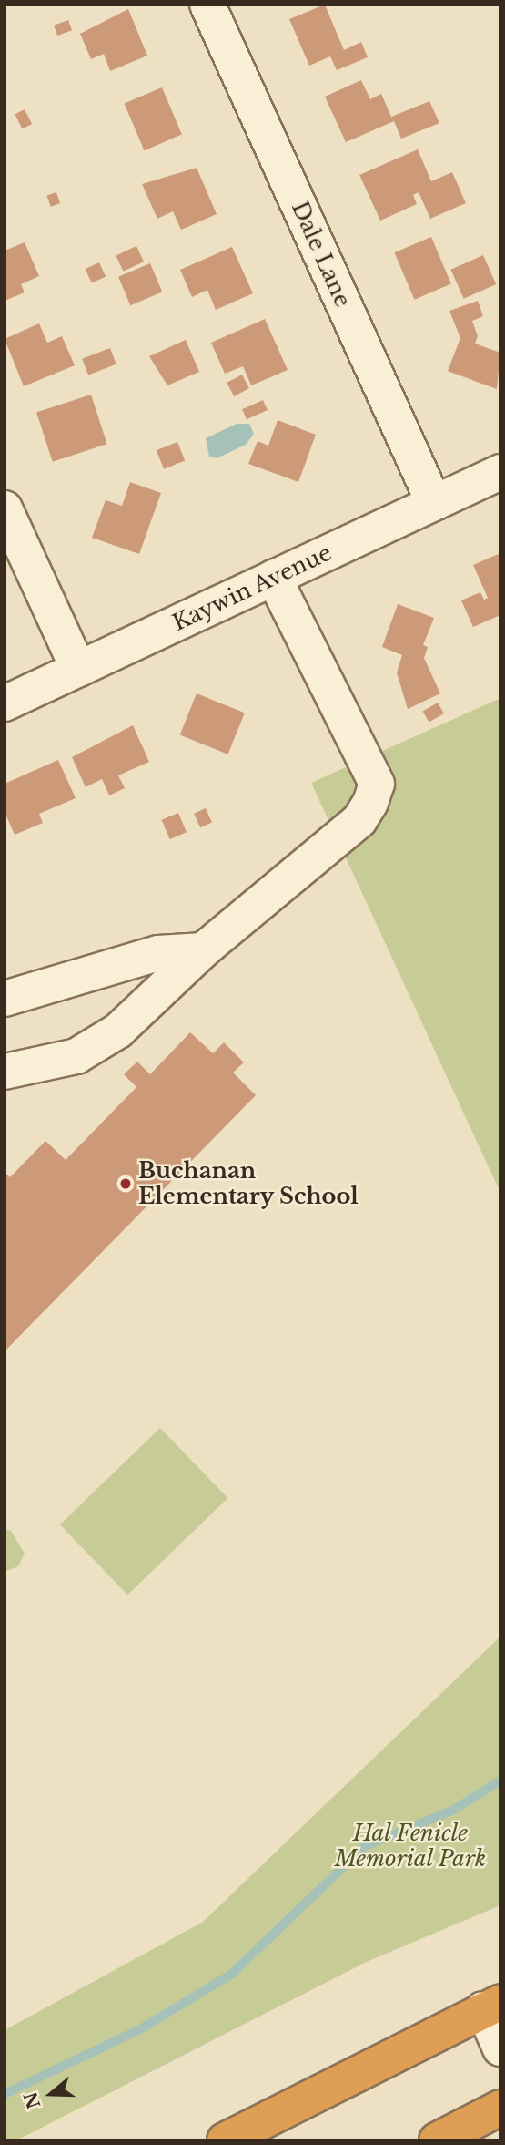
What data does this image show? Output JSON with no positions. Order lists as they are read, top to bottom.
{
  "streets": {
    "street": ["Dale Lane", "Kaywin Avenue"]
  },
  "crossings": [
    ["Dale Lane", "Kaywin Avenue"]
  ],
  "parks": ["Hal Fenicle Memorial Park"],
  "places": ["Buchanan Elementary School"],
  "north": "left"
}
